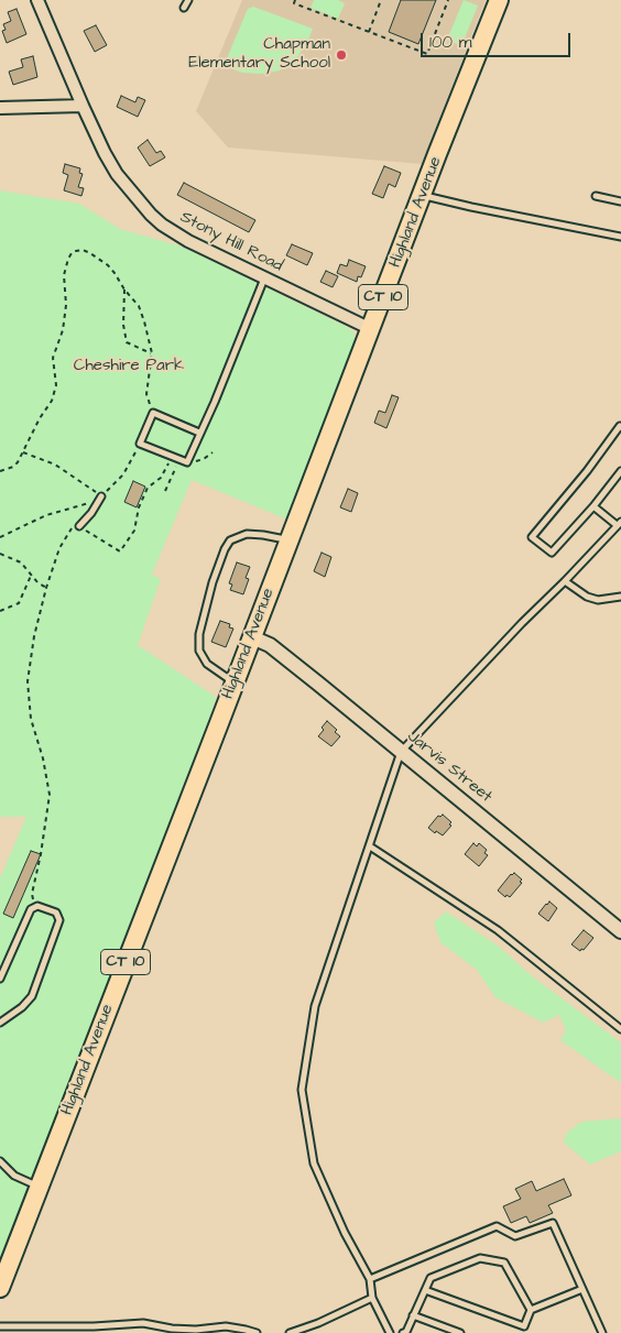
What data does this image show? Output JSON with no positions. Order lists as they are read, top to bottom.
{
  "streets": {
    "highway": ["Highland Avenue", "CT 10"],
    "street": ["Stony Hill Road", "Jarvis Street"]
  },
  "crossings": [
    ["Highland Avenue", "Stony Hill Road"],
    ["Highland Avenue", "Jarvis Street"]
  ],
  "parks": ["Cheshire Park"],
  "places": ["Chapman Elementary School"],
  "scale_bar": "100 m"
}
